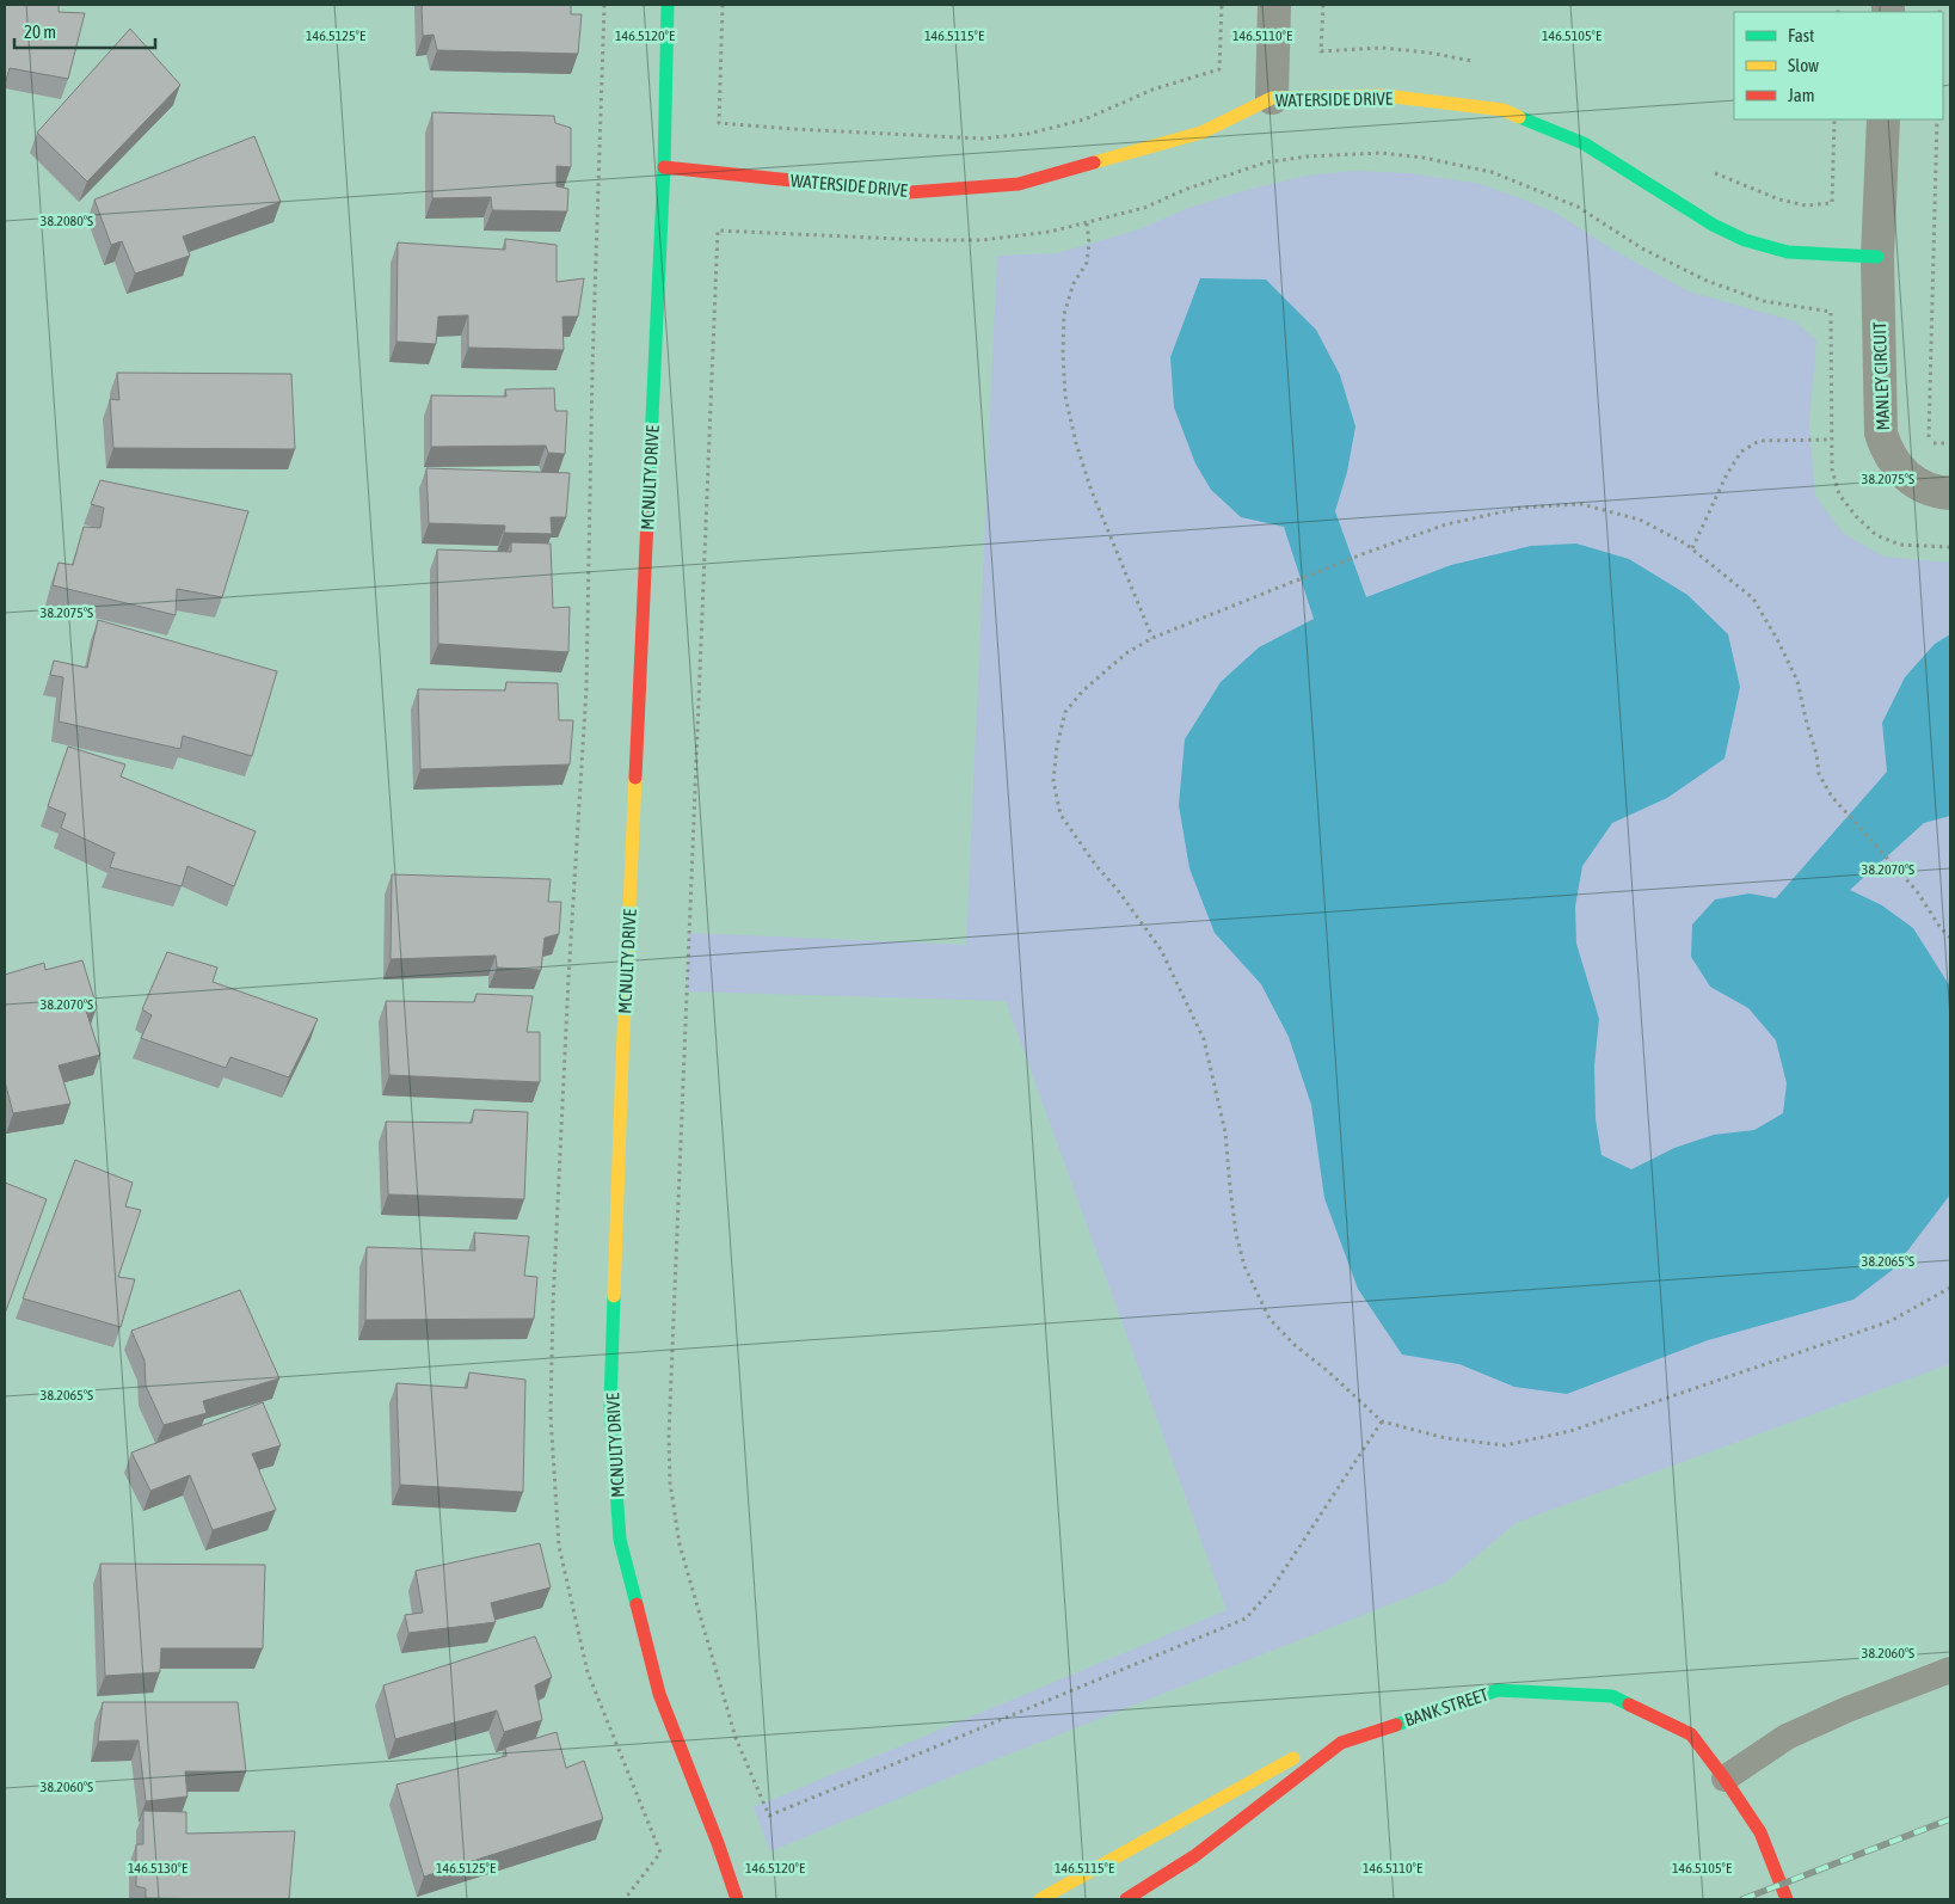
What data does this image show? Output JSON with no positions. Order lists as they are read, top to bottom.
{
  "streets": {
    "street": [
      "WATERSIDE DRIVE",
      "MANLEY CIRCUIT",
      "MCNULTY DRIVE",
      "BANK STREET"
    ]
  },
  "crossings": [
    ["WATERSIDE DRIVE", "MANLEY CIRCUIT"],
    ["WATERSIDE DRIVE", "MCNULTY DRIVE"]
  ],
  "legend": ["Fast", "Slow", "Jam"],
  "scale_bar": "20 m",
  "coordinates": [
    "146.5125°E",
    "146.5120°E",
    "146.5115°E",
    "146.5110°E",
    "146.5105°E",
    "38.2080°S",
    "38.2075°S",
    "38.2070°S",
    "38.2065°S",
    "38.2060°S",
    "146.5130°E"
  ]
}
